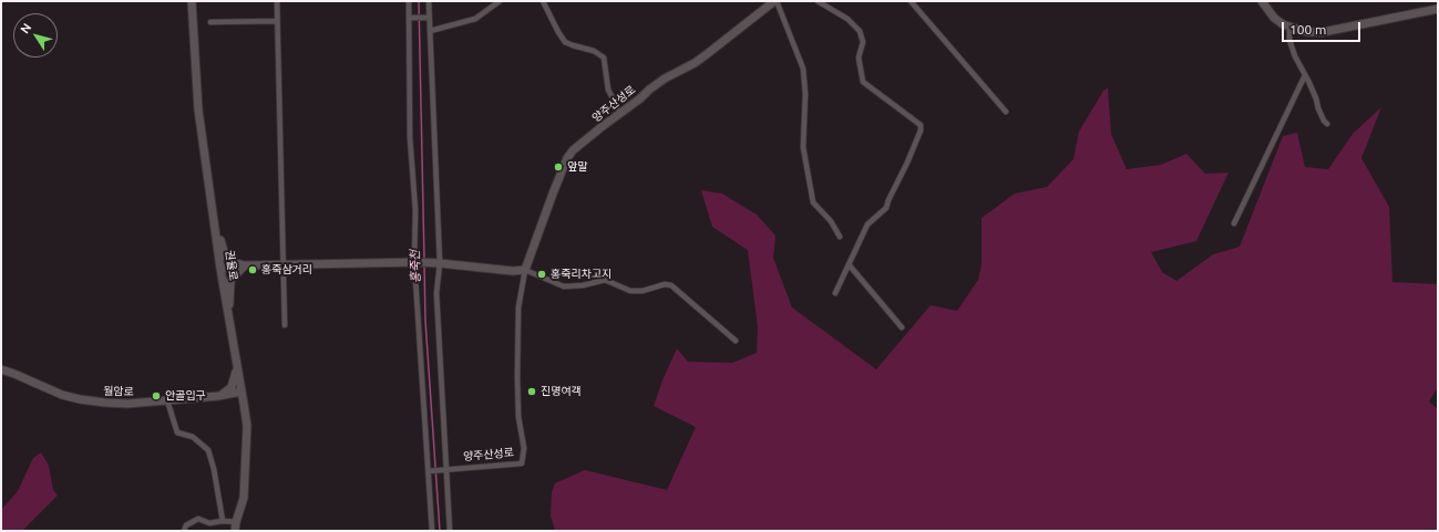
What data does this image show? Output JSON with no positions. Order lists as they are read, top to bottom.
{
  "streets": {
    "street": ["양주산성로", "권율로", "월암로"]
  },
  "crossings": [
    ["권율로", "월암로"]
  ],
  "water": ["홍죽천"],
  "places": [
    "앞말",
    "홍죽삼거리",
    "홍죽리차고지",
    "진명여객",
    "안골입구"
  ],
  "scale_bar": "100 m",
  "north": "top left"
}
